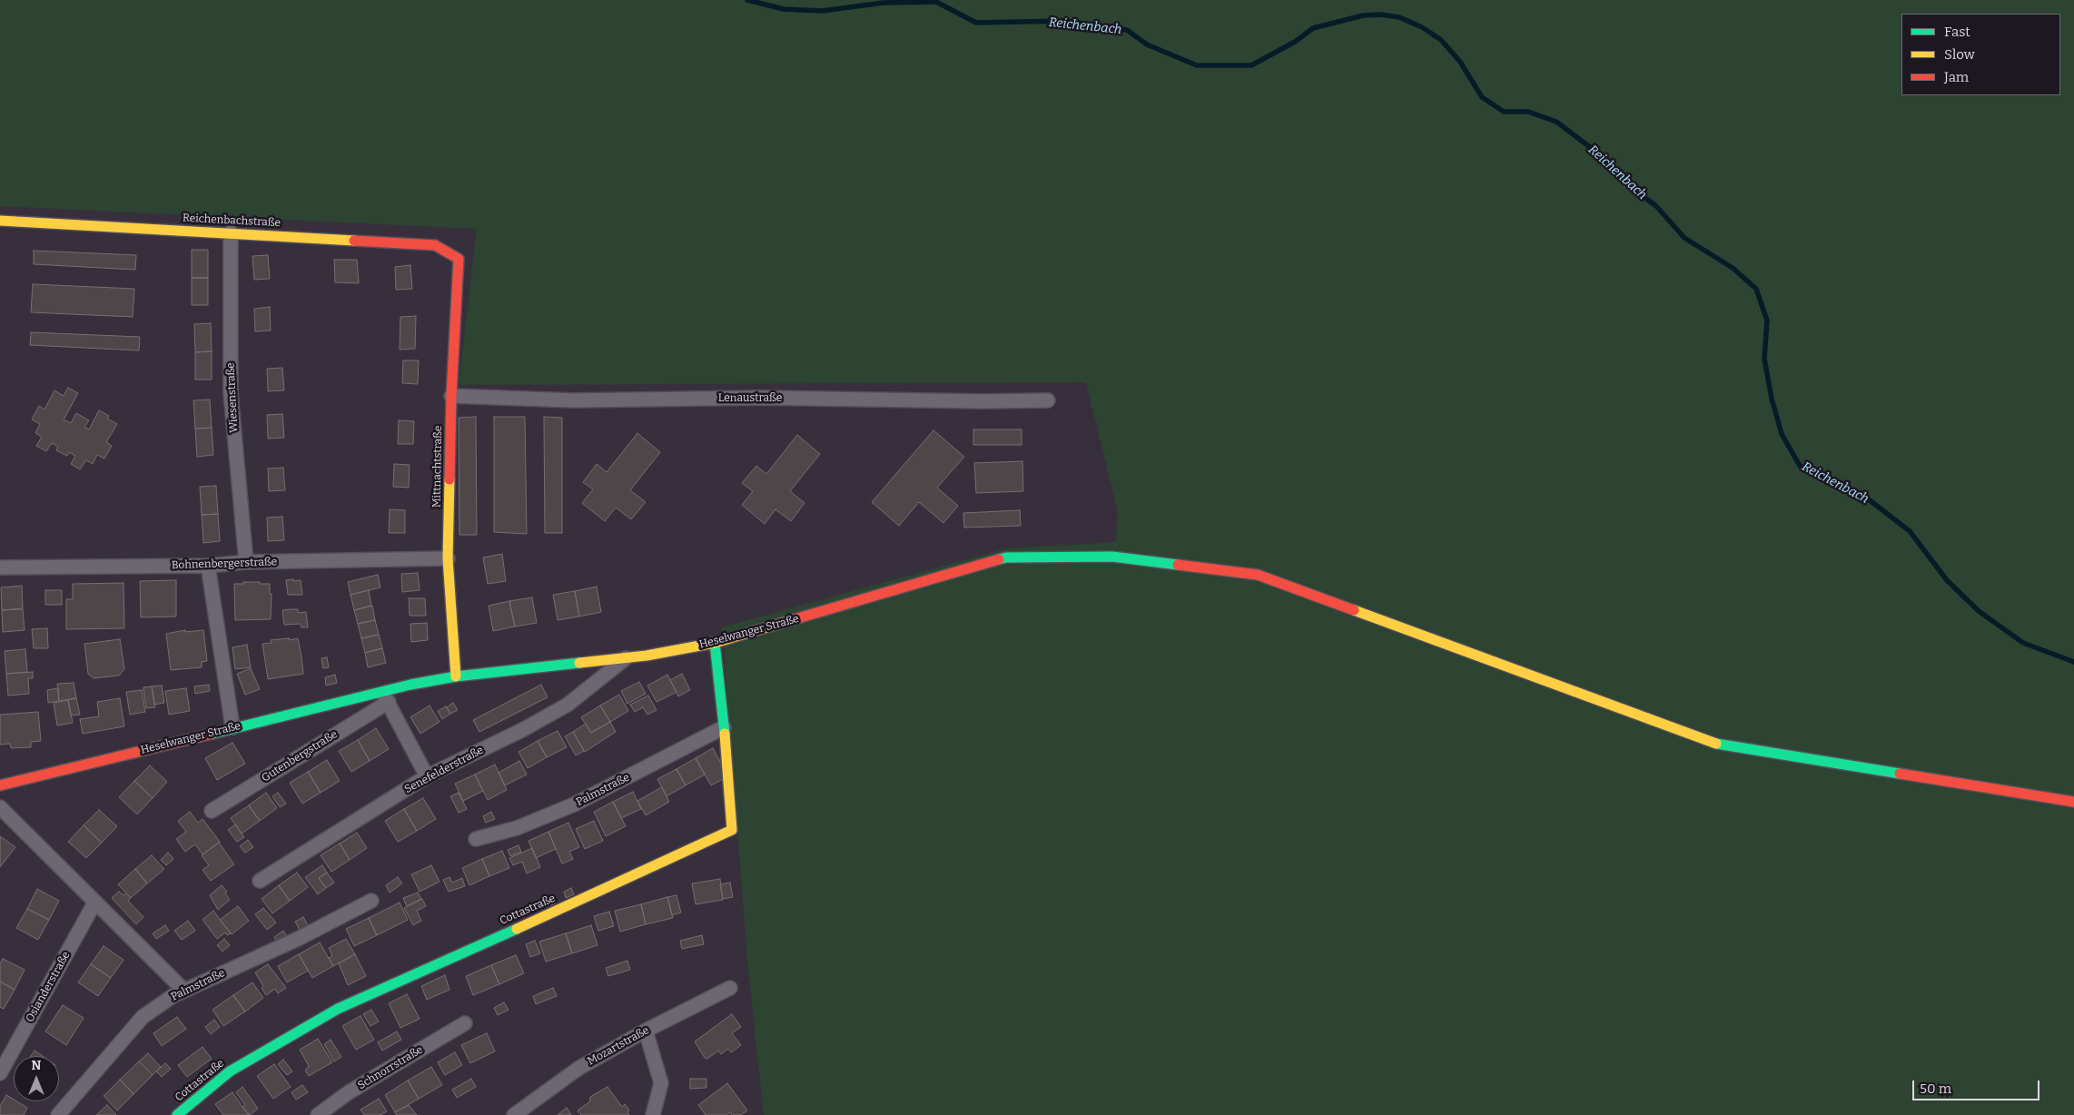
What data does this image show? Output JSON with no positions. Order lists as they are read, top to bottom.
{
  "streets": {
    "street": [
      "Reichenbachstraße",
      "Wiesenstraße",
      "Lenaustraße",
      "Mittnachtstraße",
      "Bohnenbergerstraße",
      "Heselwanger Straße",
      "Gutenbergstraße",
      "Senefelderstraße",
      "Palmstraße",
      "Cottastraße",
      "Osianderstraße",
      "Mozartstraße",
      "Schnorrstraße"
    ]
  },
  "crossings": [
    ["Reichenbachstraße", "Wiesenstraße"],
    ["Reichenbachstraße", "Mittnachtstraße"],
    ["Wiesenstraße", "Bohnenbergerstraße"],
    ["Lenaustraße", "Mittnachtstraße"],
    ["Mittnachtstraße", "Bohnenbergerstraße"],
    ["Mittnachtstraße", "Heselwanger Straße"],
    ["Heselwanger Straße", "Gutenbergstraße"],
    ["Heselwanger Straße", "Senefelderstraße"],
    ["Heselwanger Straße", "Cottastraße"],
    ["Palmstraße", "Cottastraße"]
  ],
  "water": ["Reichenbach"],
  "legend": ["Fast", "Slow", "Jam"],
  "scale_bar": "50 m",
  "north": "top"
}
